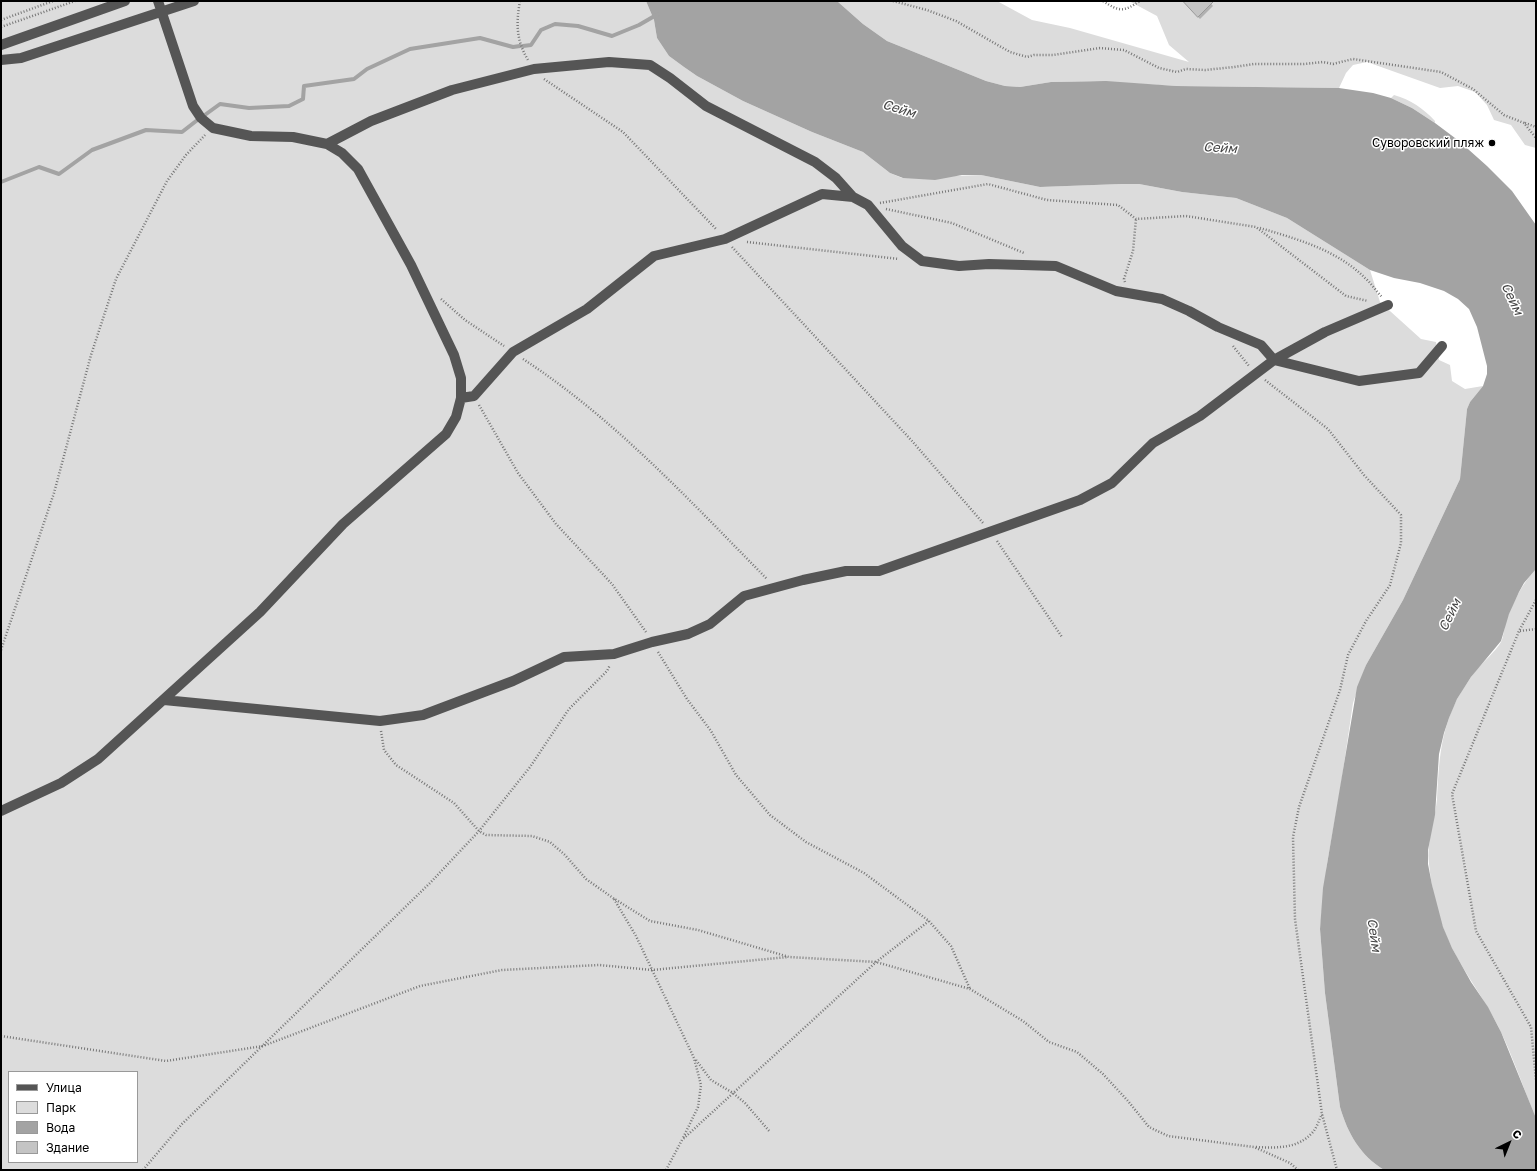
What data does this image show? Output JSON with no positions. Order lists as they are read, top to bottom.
{
  "water": ["Сейм"],
  "places": ["Суворовский пляж"],
  "legend": [
    "Улица",
    "Парк",
    "Вода",
    "Здание"
  ],
  "north": "top right"
}
